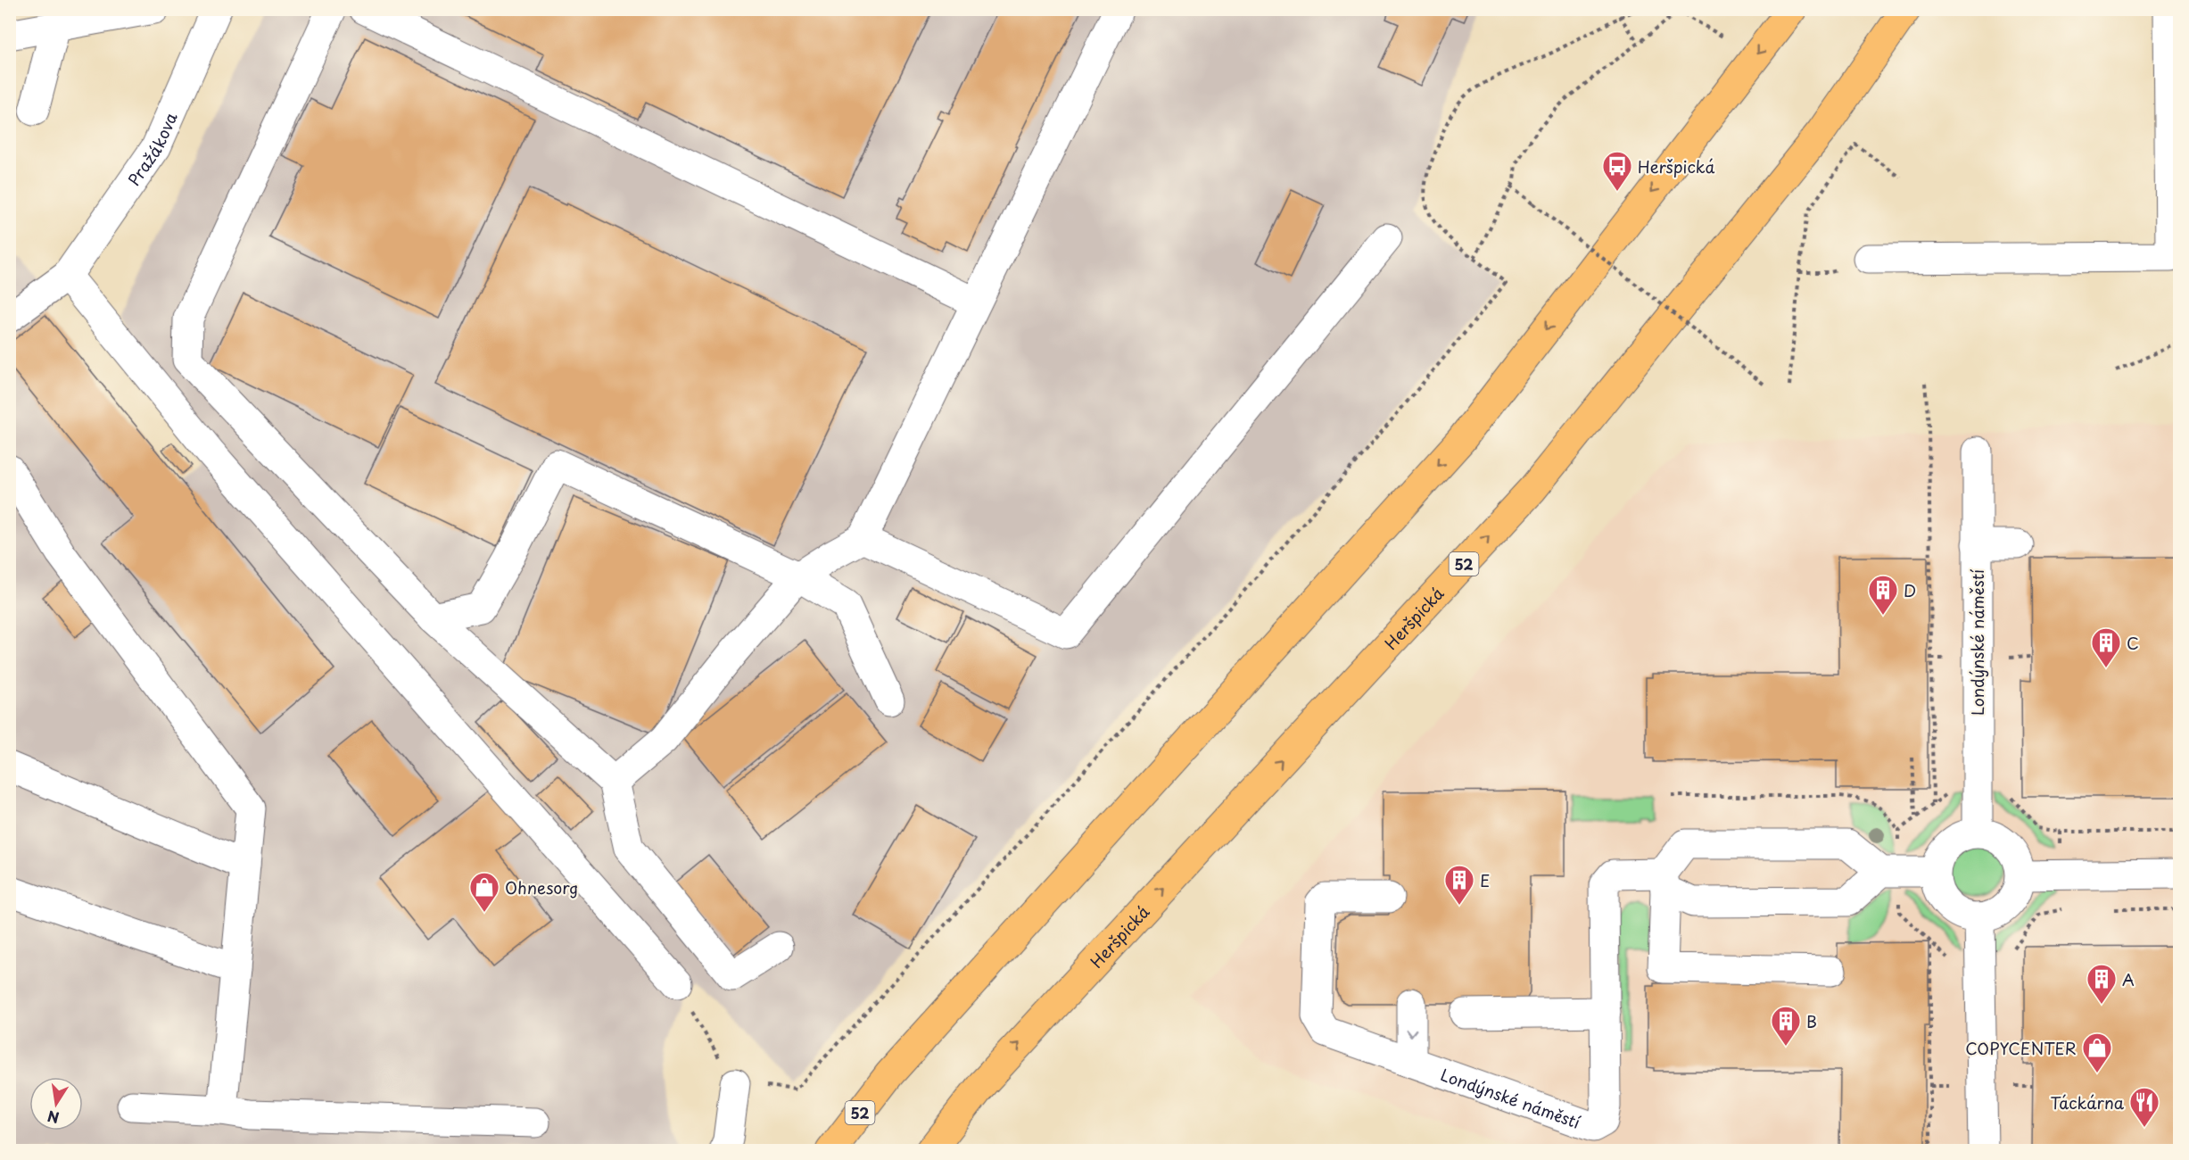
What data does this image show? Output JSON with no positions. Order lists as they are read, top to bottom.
{
  "streets": {
    "main road": ["52", "Heršpická"],
    "street": ["Pražákova", "Londýnské náměstí"]
  },
  "places": {
    "bus stop": ["Heršpická"],
    "building": [
      "D",
      "C",
      "E",
      "A",
      "B"
    ],
    "shop": ["Ohnesorg", "COPYCENTER"],
    "restaurant": ["Táckárna"]
  },
  "north": "bottom"
}
